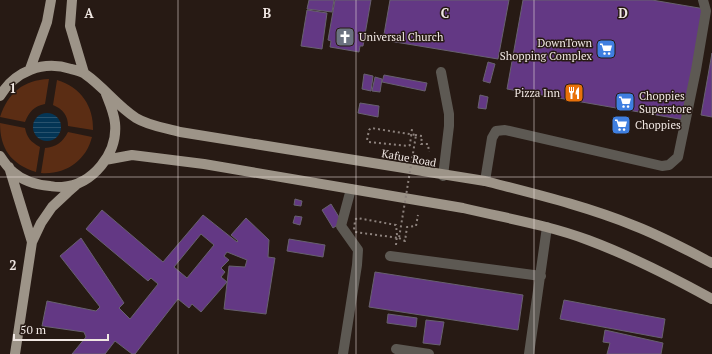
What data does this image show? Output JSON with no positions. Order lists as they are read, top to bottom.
{
  "streets": {
    "main road": ["Kafue Road"]
  },
  "places": {
    "church": ["Universal Church"],
    "supermarket": ["DownTown Shopping Complex", "Choppies Superstore", "Choppies"],
    "restaurant": ["Pizza Inn"]
  },
  "scale_bar": "50 m",
  "grid": {
    "columns": [
      "A",
      "B",
      "C",
      "D"
    ],
    "rows": ["1", "2"]
  }
}
